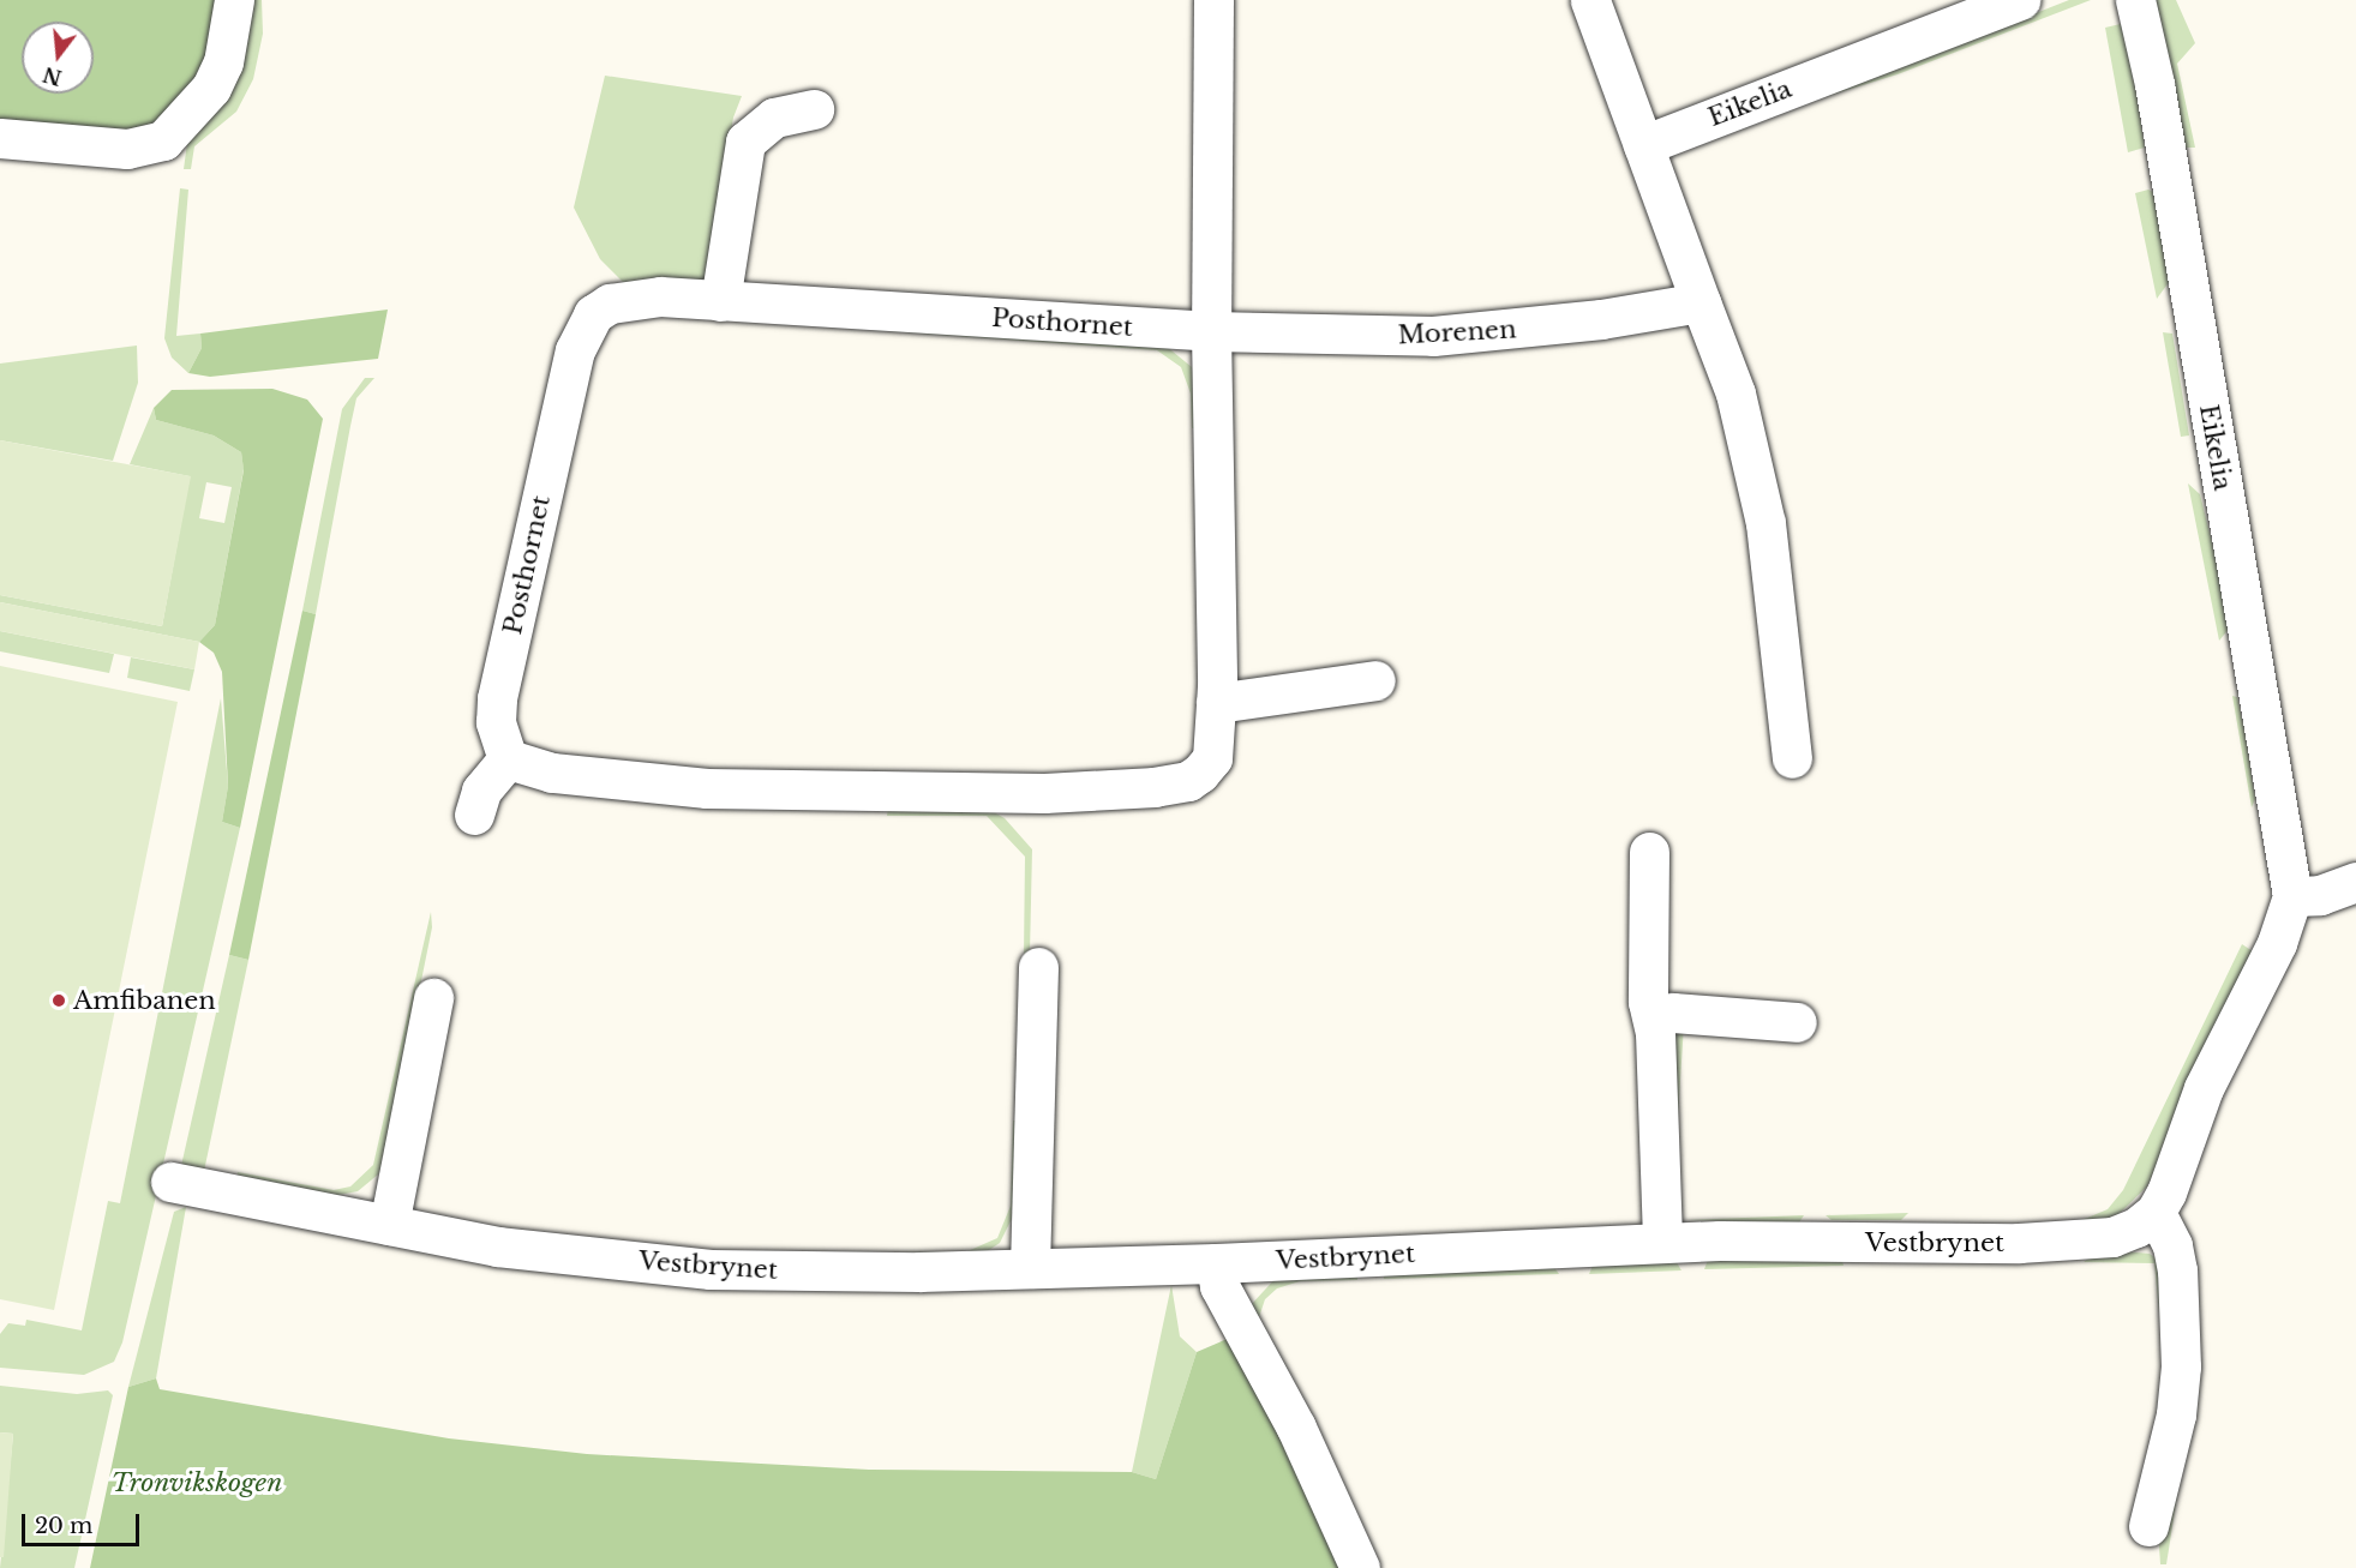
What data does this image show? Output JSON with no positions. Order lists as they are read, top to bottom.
{
  "streets": {
    "street": [
      "Eikelia",
      "Posthornet",
      "Morenen",
      "Vestbrynet"
    ]
  },
  "crossings": [
    ["Posthornet", "Morenen"]
  ],
  "parks": ["Tronvikskogen"],
  "places": ["Amfibanen"],
  "scale_bar": "20 m",
  "north": "bottom"
}
